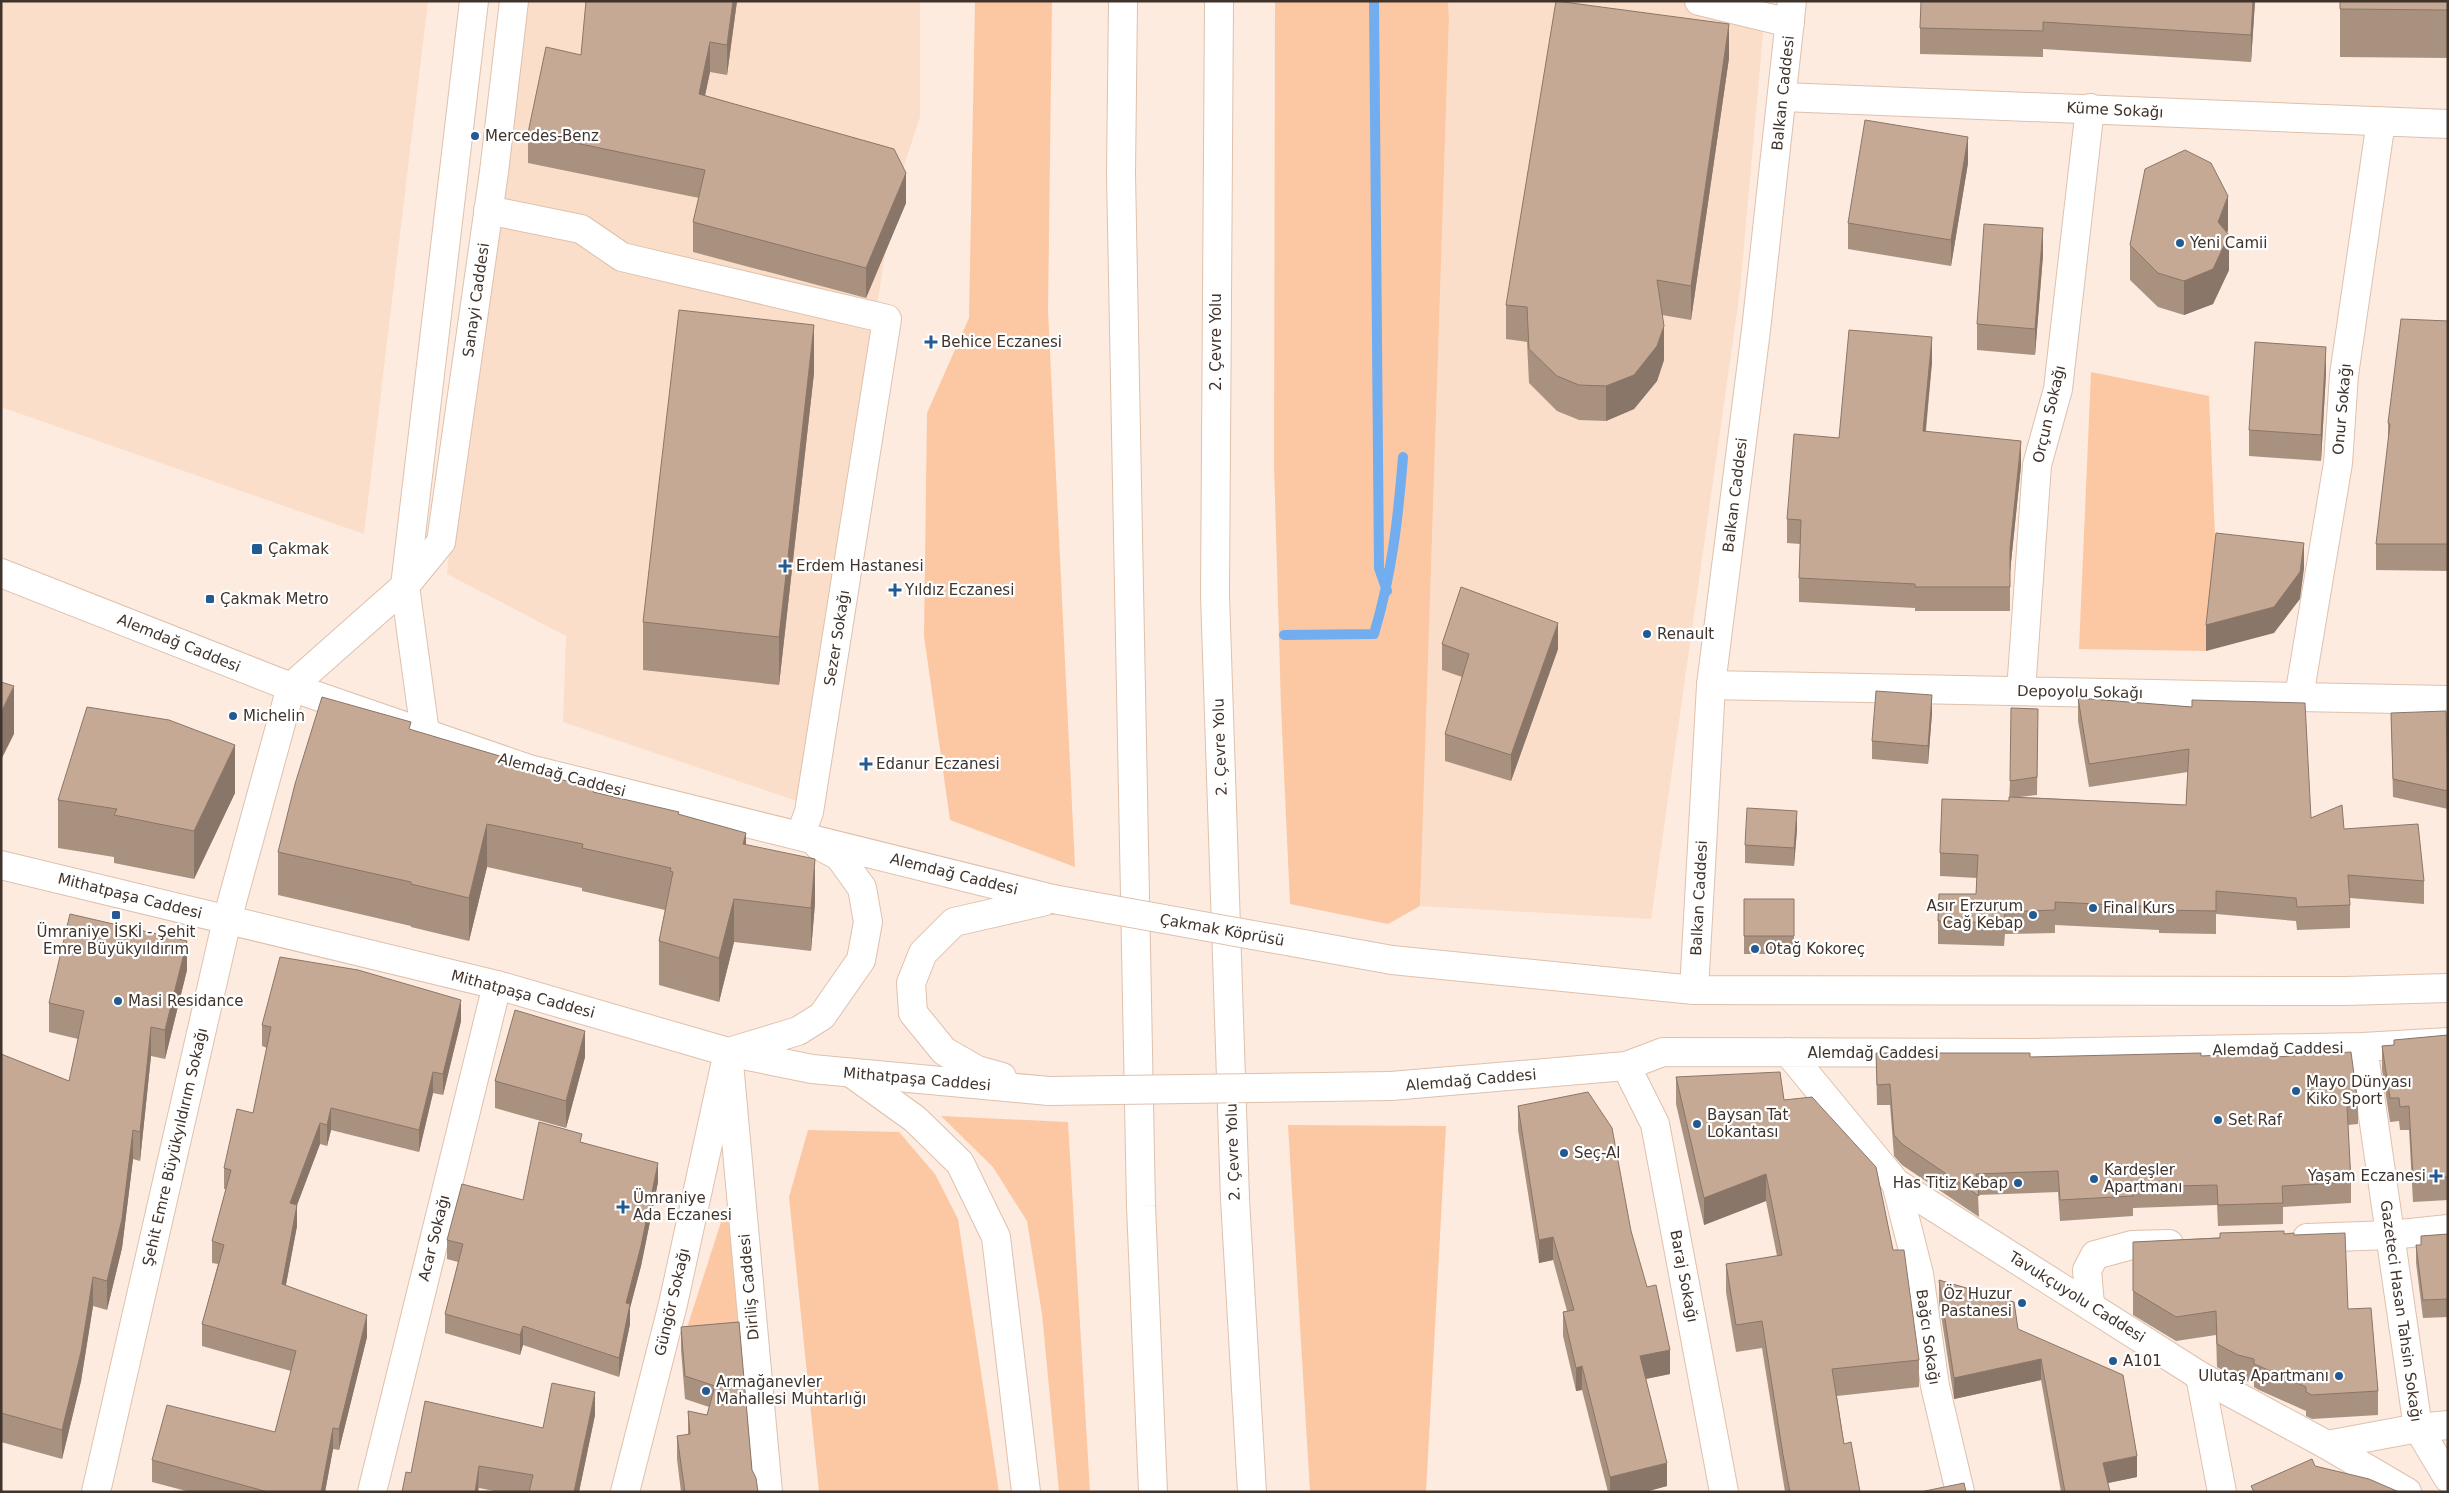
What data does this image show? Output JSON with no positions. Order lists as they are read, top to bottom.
{
  "streets": {
    "main road": [
      "Balkan Caddesi",
      "Küme Sokağı",
      "Sanayi Caddesi",
      "2. Çevre Yolu",
      "Onur Sokağı",
      "Orçun Sokağı",
      "Sezer Sokağı",
      "Alemdağ Caddesi",
      "Depoyolu Sokağı",
      "Mithatpaşa Caddesi",
      "Çakmak Köprüsü",
      "Şehit Emre Büyükyıldırım Sokağı",
      "Acar Sokağı",
      "Baraj Sokağı",
      "Diriliş Caddesi",
      "Tavukçuyolu Caddesi",
      "Güngör Sokağı",
      "Gazeteci Hasan Tahsin Sokağı",
      "Bağcı Sokağı"
    ]
  },
  "crossings": [
    ["Balkan Caddesi", "Küme Sokağı"],
    ["Balkan Caddesi", "Depoyolu Sokağı"],
    ["Balkan Caddesi", "Çakmak Köprüsü"],
    ["Küme Sokağı", "Onur Sokağı"],
    ["Küme Sokağı", "Orçun Sokağı"],
    ["Sanayi Caddesi", "Sezer Sokağı"],
    ["Sanayi Caddesi", "Alemdağ Caddesi"],
    ["Sanayi Caddesi", "Şehit Emre Büyükyıldırım Sokağı"],
    ["Onur Sokağı", "Depoyolu Sokağı"],
    ["Orçun Sokağı", "Depoyolu Sokağı"],
    ["Sezer Sokağı", "Alemdağ Caddesi"],
    ["Alemdağ Caddesi", "Mithatpaşa Caddesi"],
    ["Alemdağ Caddesi", "Çakmak Köprüsü"],
    ["Alemdağ Caddesi", "Şehit Emre Büyükyıldırım Sokağı"],
    ["Alemdağ Caddesi", "Baraj Sokağı"],
    ["Alemdağ Caddesi", "Tavukçuyolu Caddesi"],
    ["Alemdağ Caddesi", "Gazeteci Hasan Tahsin Sokağı"],
    ["Mithatpaşa Caddesi", "Şehit Emre Büyükyıldırım Sokağı"],
    ["Mithatpaşa Caddesi", "Acar Sokağı"],
    ["Mithatpaşa Caddesi", "Diriliş Caddesi"],
    ["Mithatpaşa Caddesi", "Güngör Sokağı"],
    ["Diriliş Caddesi", "Güngör Sokağı"],
    ["Tavukçuyolu Caddesi", "Bağcı Sokağı"]
  ],
  "places": {
    "other": [
      "Mercedes-Benz",
      "Yeni Camii",
      "Renault",
      "Michelin",
      "Final Kurs",
      "Asır Erzurum Cağ Kebap",
      "Otağ Kokoreç",
      "Masi Residance",
      "Mayo Dünyası Kiko Sport",
      "Set Raf",
      "Baysan Tat Lokantası",
      "Seç-Al",
      "Kardeşler Apartmanı",
      "Has Titiz Kebap",
      "Öz Huzur Pastanesi",
      "A101",
      "Ulutaş Apartmanı",
      "Armağanevler Mahallesi Muhtarlığı"
    ],
    "health": [
      "Behice Eczanesi",
      "Erdem Hastanesi",
      "Yıldız Eczanesi",
      "Edanur Eczanesi",
      "Yaşam Eczanesi",
      "Ümraniye Ada Eczanesi"
    ],
    "transit": ["Çakmak", "Çakmak Metro", "Ümraniye İSKİ - Şehit Emre Büyükyıldırım"]
  }
}
